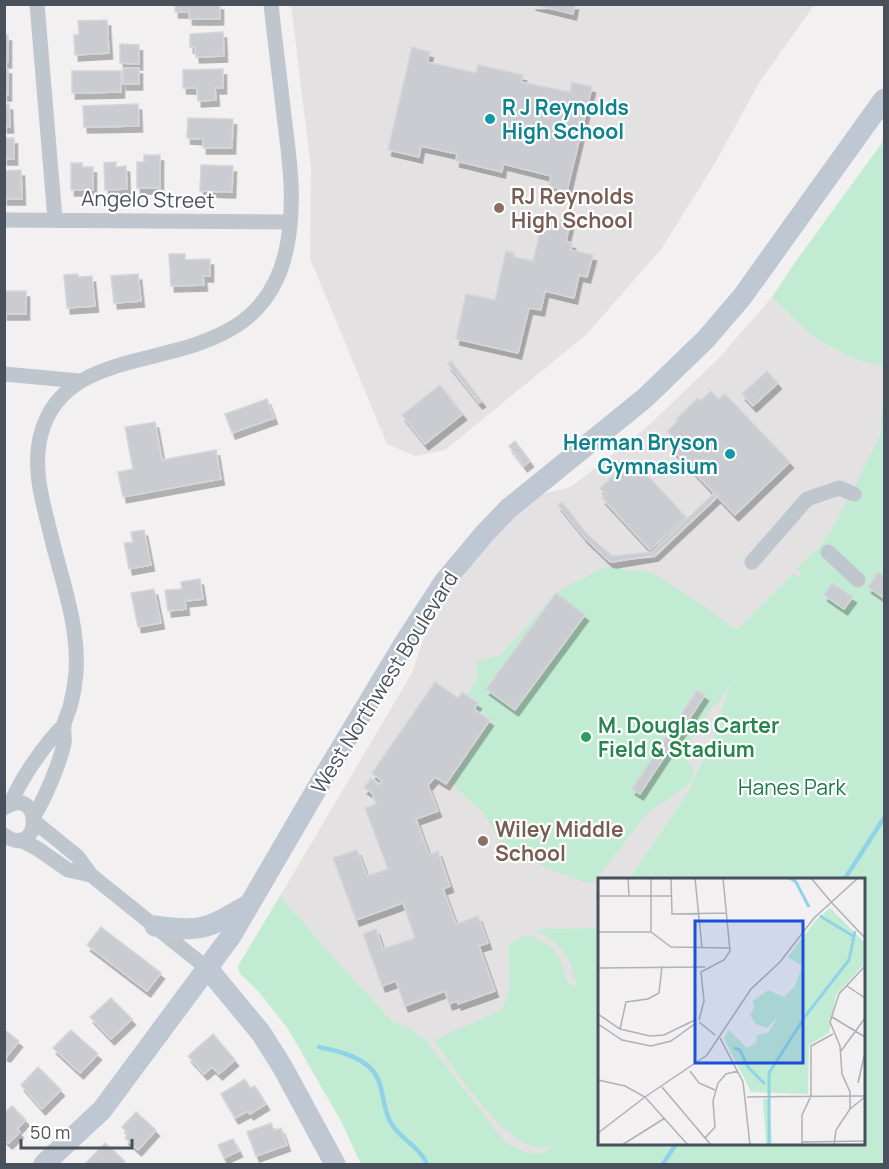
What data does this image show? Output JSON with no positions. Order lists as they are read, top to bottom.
{
  "streets": {
    "main road": ["West Northwest Boulevard"],
    "street": ["Angelo Street"]
  },
  "parks": ["Hanes Park"],
  "places": [
    "R J Reynolds High School",
    "RJ Reynolds High School",
    "Herman Bryson Gymnasium",
    "M. Douglas Carter Field & Stadium",
    "Wiley Middle School"
  ],
  "scale_bar": "50 m"
}
